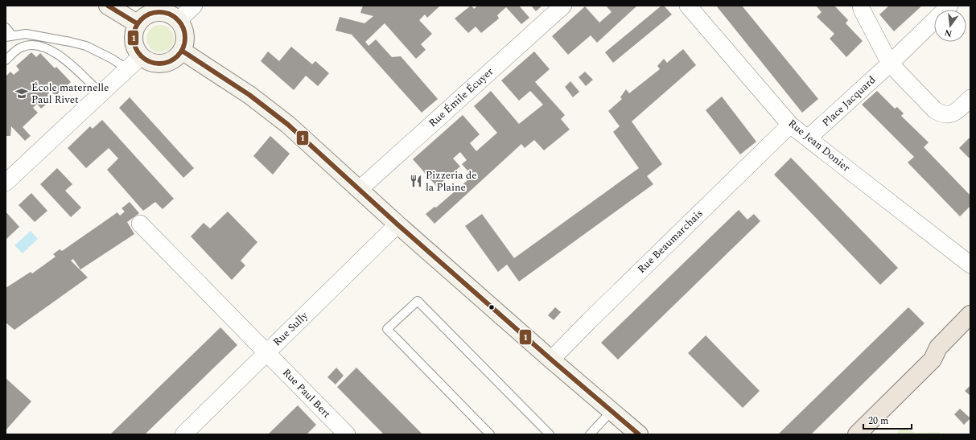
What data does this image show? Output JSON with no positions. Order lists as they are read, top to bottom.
{
  "streets": {
    "street": [
      "Rue Émile Écuyer",
      "Place Jacquard",
      "Rue Jean Donier",
      "Rue Beaumarchais",
      "Rue Sully",
      "Rue Paul Bert"
    ]
  },
  "crossings": [
    ["Place Jacquard", "Rue Jean Donier"],
    ["Rue Jean Donier", "Rue Beaumarchais"],
    ["Rue Sully", "Rue Paul Bert"]
  ],
  "places": {
    "school or university": ["École maternelle Paul Rivet"],
    "restaurant": ["Pizzeria de la Plaine"]
  },
  "lines": ["transit line 1"],
  "scale_bar": "20 m",
  "north": "bottom"
}
